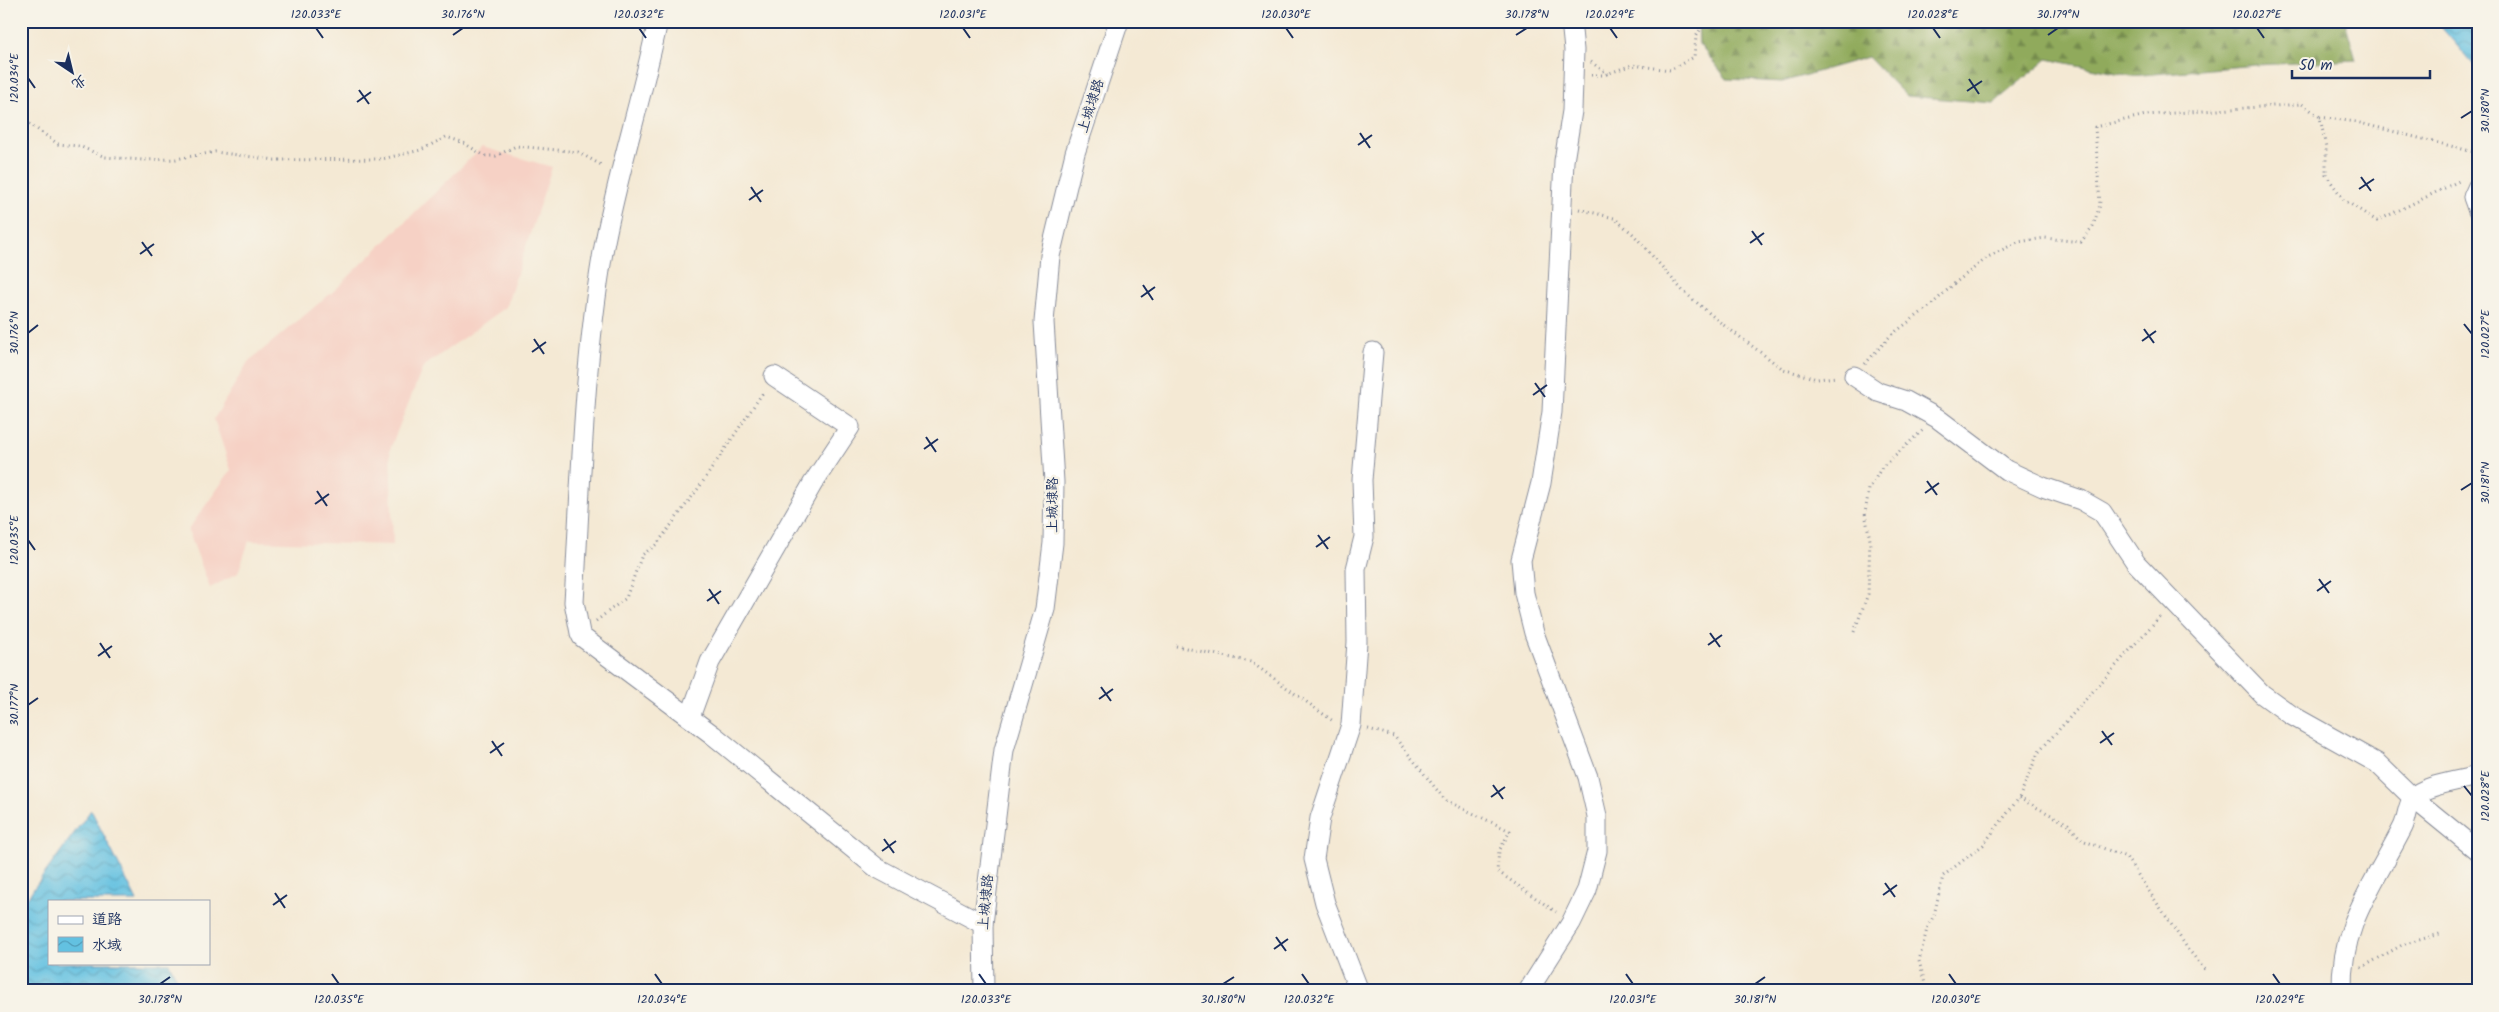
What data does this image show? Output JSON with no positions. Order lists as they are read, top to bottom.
{
  "streets": {
    "street": ["上城埭路"]
  },
  "legend": ["道路", "水域"],
  "scale_bar": "50 m",
  "north": "bottom right",
  "coordinates": [
    "120.033°E",
    "30.176°N",
    "120.032°E",
    "120.031°E",
    "120.030°E",
    "30.178°N",
    "120.029°E",
    "120.028°E",
    "30.179°N",
    "120.027°E",
    "120.034°E",
    "30.180°N",
    "30.181°N",
    "120.035°E",
    "30.177°N"
  ]
}
